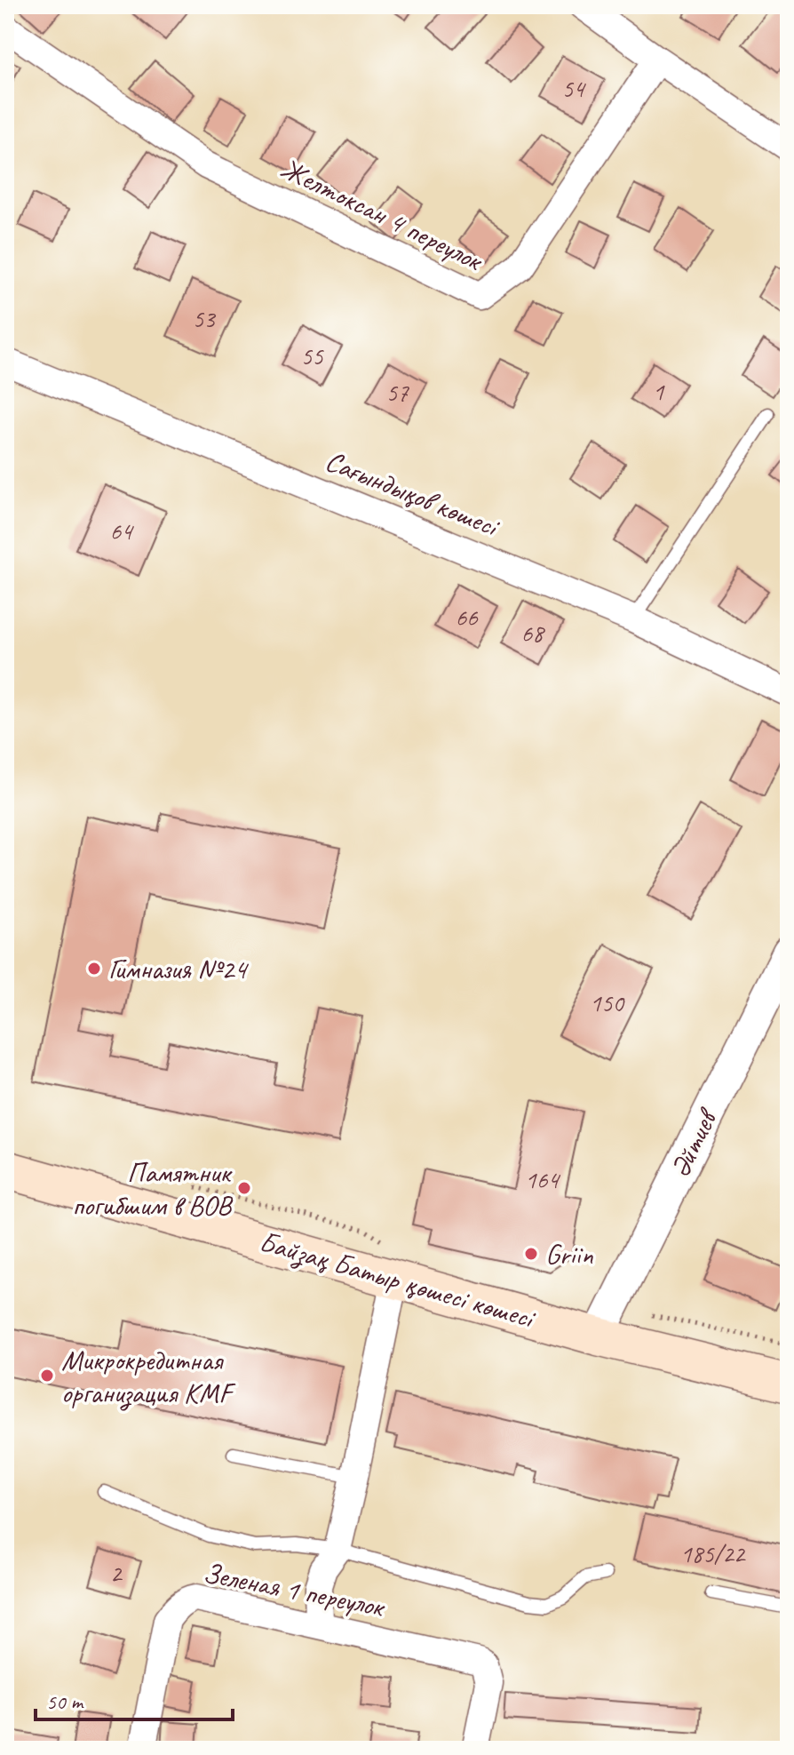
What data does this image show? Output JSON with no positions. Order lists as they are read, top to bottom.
{
  "streets": {
    "main road": ["Байзақ Батыр қөшесі көшесі"],
    "street": [
      "Желтоксан 4 переулок",
      "Сағындықов көшесі",
      "Әйтиев",
      "Зеленая 1 переулок"
    ]
  },
  "crossings": [
    ["Әйтиев", "Байзақ Батыр қөшесі көшесі"]
  ],
  "places": [
    "Гимназия №24",
    "Памятник погибшим в ВОВ",
    "Griin",
    "Микрокредитная организация KMF"
  ],
  "house_numbers": [
    "54",
    "53",
    "55",
    "1",
    "57",
    "64",
    "66",
    "68",
    "150",
    "164",
    "185/22",
    "2"
  ],
  "scale_bar": "50 m"
}
